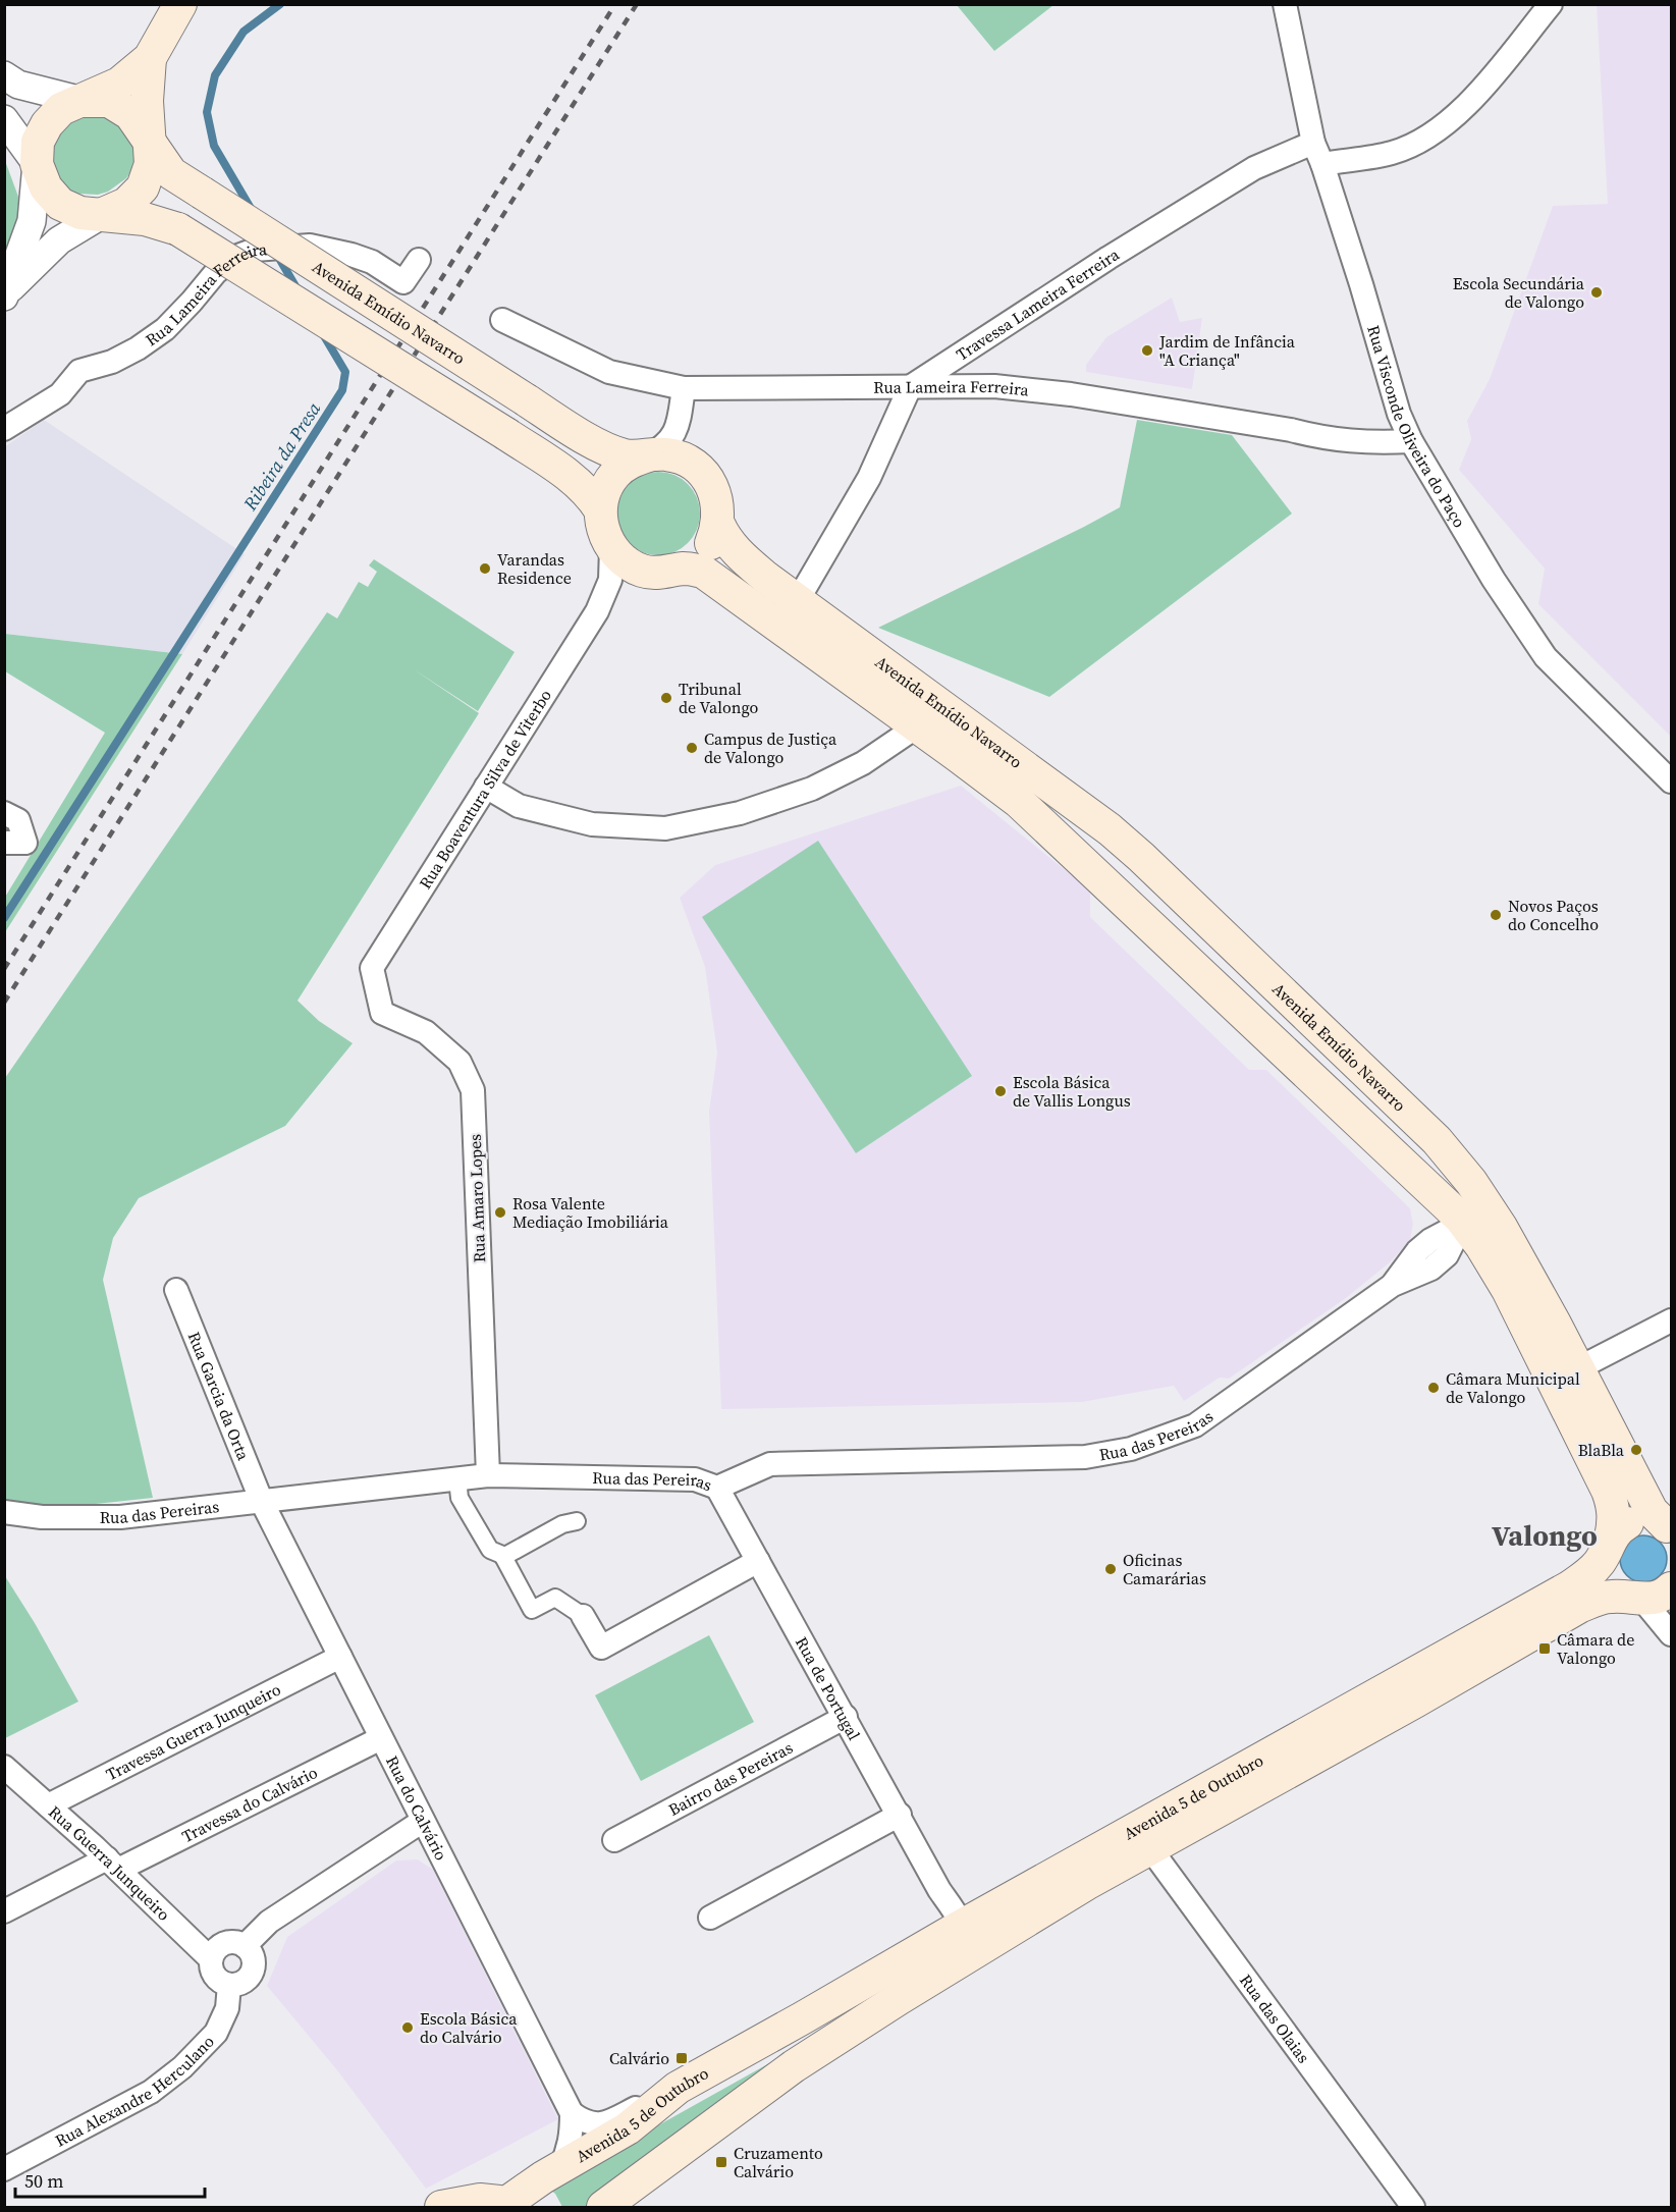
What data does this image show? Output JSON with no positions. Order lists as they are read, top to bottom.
{
  "streets": {
    "main road": ["Avenida Emídio Navarro", "Avenida 5 de Outubro"],
    "street": [
      "Rua Lameira Ferreira",
      "Travessa Lameira Ferreira",
      "Rua Visconde Oliveira do Paço",
      "Rua Boaventura Silva de Viterbo",
      "Rua Amaro Lopes",
      "Rua Garcia da Orta",
      "Rua das Pereiras",
      "Rua de Portugal",
      "Travessa Guerra Junqueiro",
      "Bairro das Pereiras",
      "Travessa do Calvário",
      "Rua do Calvário",
      "Rua Guerra Junqueiro",
      "Rua das Olaias",
      "Rua Alexandre Herculano"
    ]
  },
  "crossings": [
    ["Rua Lameira Ferreira", "Travessa Lameira Ferreira"],
    ["Rua Lameira Ferreira", "Rua Visconde Oliveira do Paço"],
    ["Travessa Lameira Ferreira", "Rua Visconde Oliveira do Paço"],
    ["Avenida Emídio Navarro", "Rua Boaventura Silva de Viterbo"],
    ["Avenida Emídio Navarro", "Rua das Pereiras"],
    ["Avenida Emídio Navarro", "Avenida 5 de Outubro"],
    ["Rua Boaventura Silva de Viterbo", "Rua Amaro Lopes"],
    ["Rua Amaro Lopes", "Rua das Pereiras"],
    ["Rua Garcia da Orta", "Rua das Pereiras"],
    ["Rua Garcia da Orta", "Rua do Calvário"],
    ["Rua das Pereiras", "Rua de Portugal"],
    ["Rua das Pereiras", "Rua do Calvário"],
    ["Rua de Portugal", "Bairro das Pereiras"],
    ["Rua de Portugal", "Avenida 5 de Outubro"],
    ["Travessa Guerra Junqueiro", "Rua do Calvário"],
    ["Travessa Guerra Junqueiro", "Rua Guerra Junqueiro"],
    ["Avenida 5 de Outubro", "Rua das Olaias"],
    ["Travessa do Calvário", "Rua do Calvário"],
    ["Travessa do Calvário", "Rua Guerra Junqueiro"],
    ["Rua Guerra Junqueiro", "Rua Alexandre Herculano"]
  ],
  "districts": ["Valongo"],
  "water": ["Ribeira da Presa"],
  "places": {
    "other": [
      "Escola Secundária de Valongo",
      "Jardim de Infância \"A Criança\"",
      "Varandas Residence",
      "Tribunal de Valongo",
      "Campus de Justiça de Valongo",
      "Novos Paços do Concelho",
      "Escola Básica de Vallis Longus",
      "Rosa Valente Mediação Imobiliária",
      "Câmara Municipal de Valongo",
      "BlaBla",
      "Oficinas Camarárias",
      "Escola Básica do Calvário"
    ],
    "transit": ["Câmara de Valongo", "Calvário", "Cruzamento Calvário"]
  },
  "scale_bar": "50 m"
}
